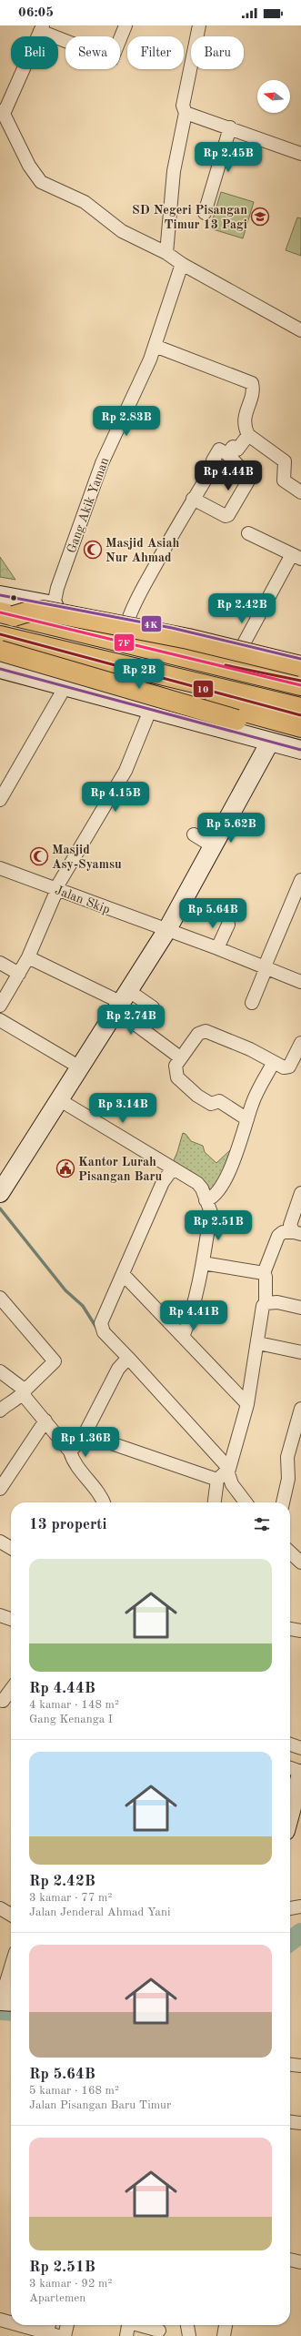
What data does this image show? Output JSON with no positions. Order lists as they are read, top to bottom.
{
  "streets": {
    "street": ["Gang Akik Yaman", "Jalan Skip"]
  },
  "places": {
    "school or university": ["SD Negeri Pisangan Timur 13 Pagi"],
    "mosque": ["Masjid Asiah Nur Ahmad", "Masjid Asy-Syamsu"],
    "public building": ["Kantor Lurah Pisangan Baru"]
  },
  "lines": ["transit line 4K", "transit line 7F", "transit line 10"],
  "north": "left",
  "page": {
    "status": "06:05",
    "chip": [
      "Beli",
      "Sewa",
      "Filter",
      "Baru"
    ],
    "price": [
      "Rp 2.45B",
      "Rp 2.83B",
      "Rp 4.44B",
      "Rp 2.42B",
      "Rp 2B",
      "Rp 4.15B",
      "Rp 5.62B",
      "Rp 5.64B",
      "Rp 2.74B",
      "Rp 3.14B",
      "Rp 2.51B",
      "Rp 4.41B",
      "Rp 1.36B"
    ],
    "heading": "13 properti",
    "list": [
      {
        "name": "Rp 4.44B",
        "note": "4 kamar · 148 m² · Gang Kenanga I"
      },
      {
        "name": "Rp 2.42B",
        "note": "3 kamar · 77 m² · Jalan Jenderal Ahmad Yani"
      },
      {
        "name": "Rp 5.64B",
        "note": "5 kamar · 168 m² · Jalan Pisangan Baru Timur"
      },
      {
        "name": "Rp 2.51B",
        "note": "3 kamar · 92 m² · Apartemen"
      }
    ]
  }
}
